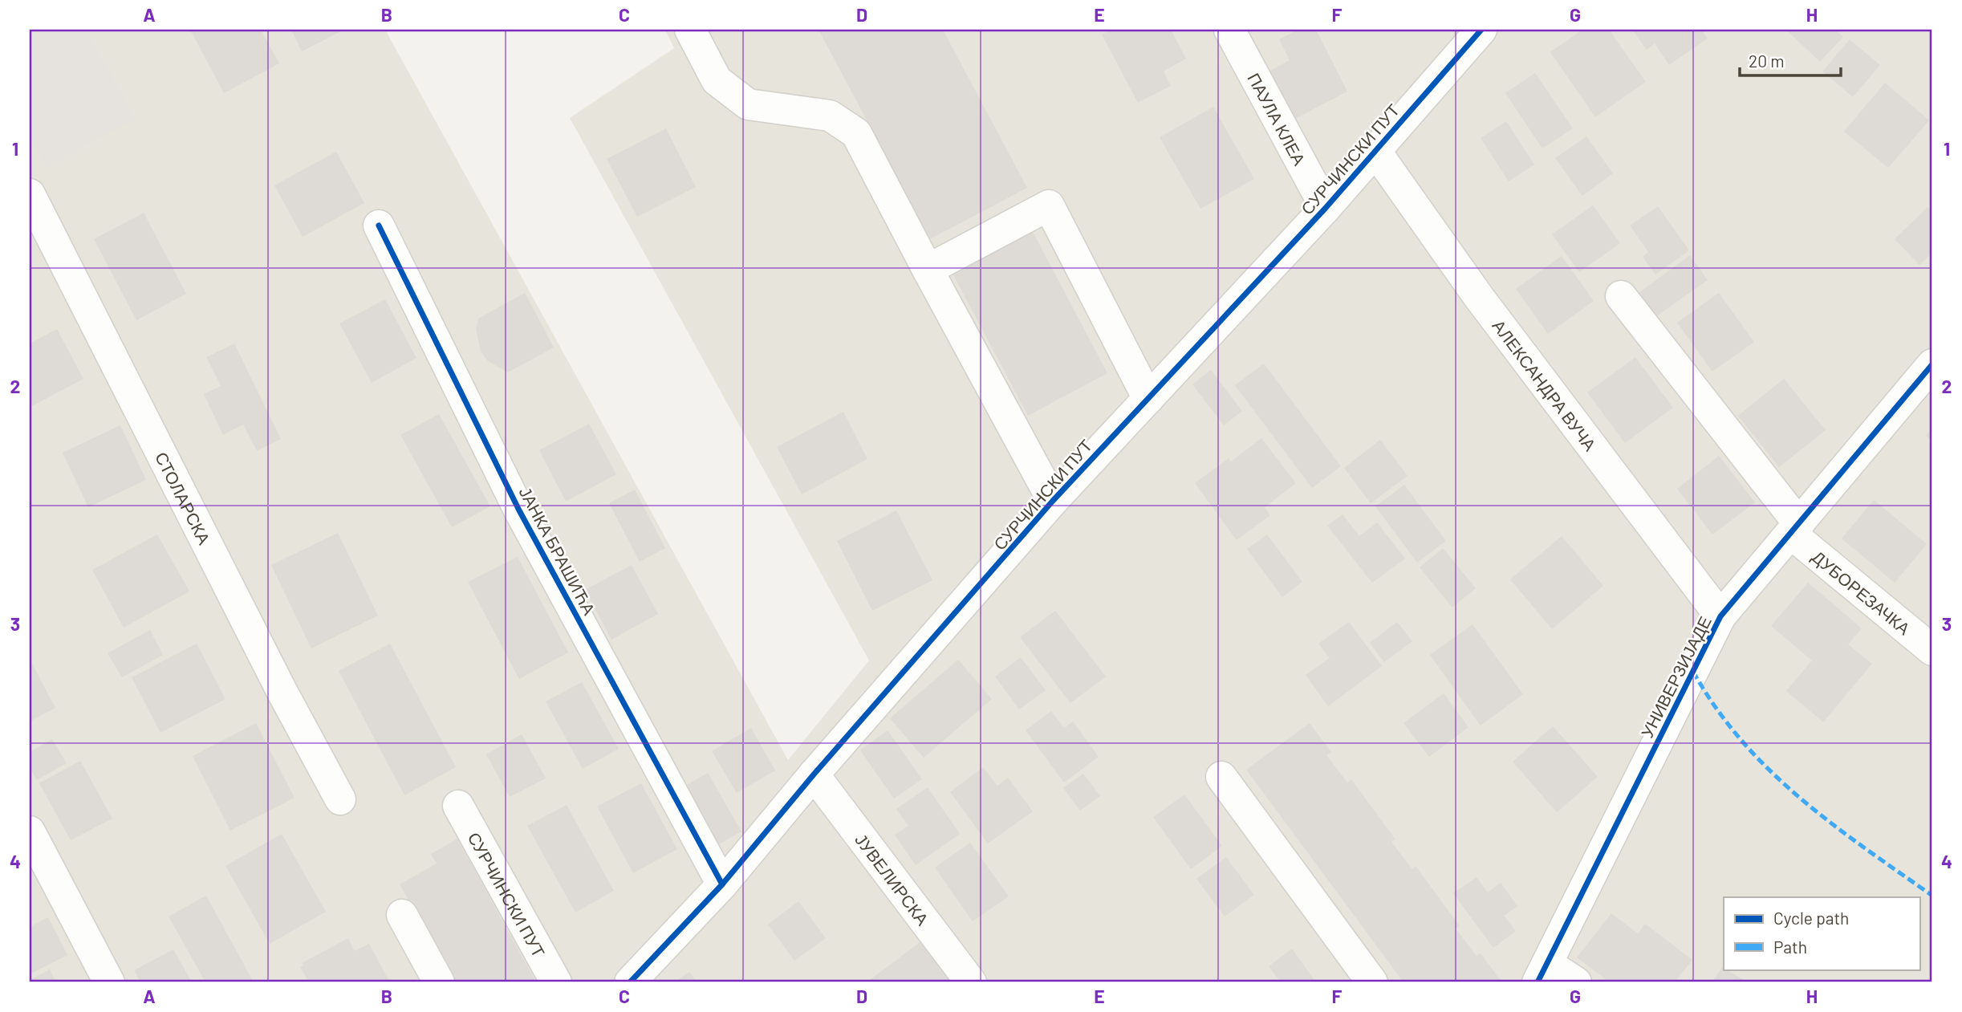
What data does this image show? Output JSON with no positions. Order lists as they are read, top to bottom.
{
  "streets": {
    "street": [
      "ПАУЛА КЛЕА",
      "СУРЧИНСКИ ПУТ",
      "АЛЕКСАНДРА ВУЧА",
      "СТОЛАРСКА",
      "ЈАНКА БРАШИЋА",
      "ДУБОРЕЗАЧКА",
      "УНИВЕРЗИЈАДЕ",
      "ЈУВЕЛИРСКА"
    ]
  },
  "crossings": [
    ["ПАУЛА КЛЕА", "СУРЧИНСКИ ПУТ"],
    ["СУРЧИНСКИ ПУТ", "АЛЕКСАНДРА ВУЧА"],
    ["СУРЧИНСКИ ПУТ", "ЈАНКА БРАШИЋА"],
    ["СУРЧИНСКИ ПУТ", "ЈУВЕЛИРСКА"],
    ["АЛЕКСАНДРА ВУЧА", "УНИВЕРЗИЈАДЕ"],
    ["ДУБОРЕЗАЧКА", "УНИВЕРЗИЈАДЕ"]
  ],
  "legend": ["Cycle path", "Path"],
  "scale_bar": "20 m",
  "grid": {
    "columns": [
      "A",
      "B",
      "C",
      "D",
      "E",
      "F",
      "G",
      "H"
    ],
    "rows": [
      "1",
      "2",
      "3",
      "4"
    ]
  }
}
